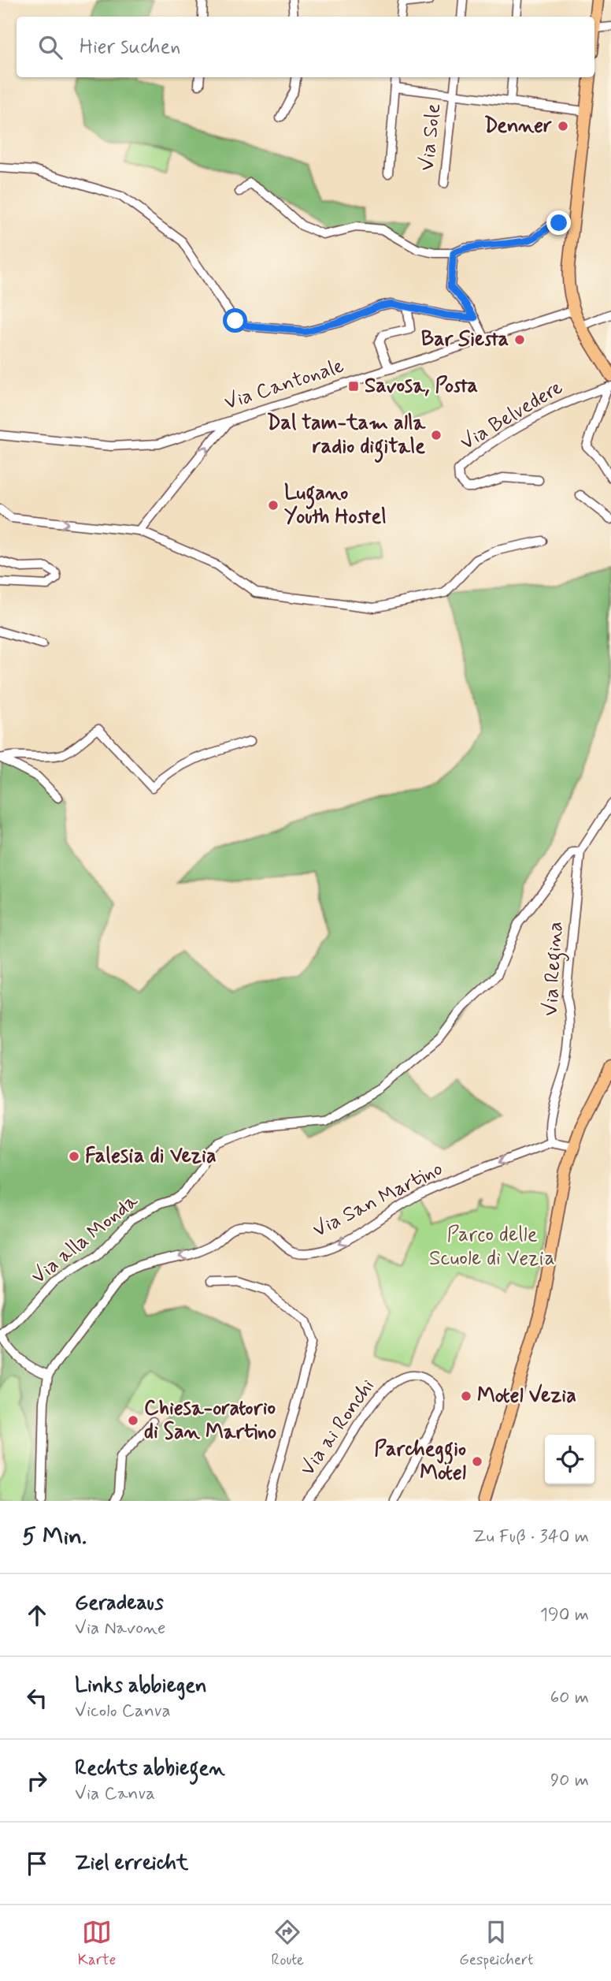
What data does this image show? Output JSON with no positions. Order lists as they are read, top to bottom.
{
  "streets": {
    "street": [
      "Via Sole",
      "Via Cantonale",
      "Via Belvedere",
      "Via Regina",
      "Via San Martino",
      "Via alla Monda",
      "Via ai Ronchi"
    ]
  },
  "crossings": [
    ["Via Regina", "Via San Martino"],
    ["Via Regina", "Via alla Monda"]
  ],
  "one_way": ["Via San Martino"],
  "parks": ["Parco delle Scuole di Vezia"],
  "places": {
    "other": [
      "Denner",
      "Bar Siesta",
      "Dal tam-tam alla radio digitale",
      "Lugano Youth Hostel",
      "Falesia di Vezia",
      "Motel Vezia",
      "Chiesa-oratorio di San Martino",
      "Parcheggio Motel"
    ],
    "transit": ["Savosa, Posta"]
  },
  "page": {
    "search": "Hier suchen",
    "heading": ["5 Min.", "Zu Fuß · 340 m"],
    "list": [
      ["Geradeaus", "Via Navone", "190 m"],
      ["Links abbiegen", "Vicolo Canva", "60 m"],
      ["Rechts abbiegen", "Via Canva", "90 m"],
      "Ziel erreicht"
    ],
    "nav": ["Karte", "Route", "Gespeichert"]
  }
}
